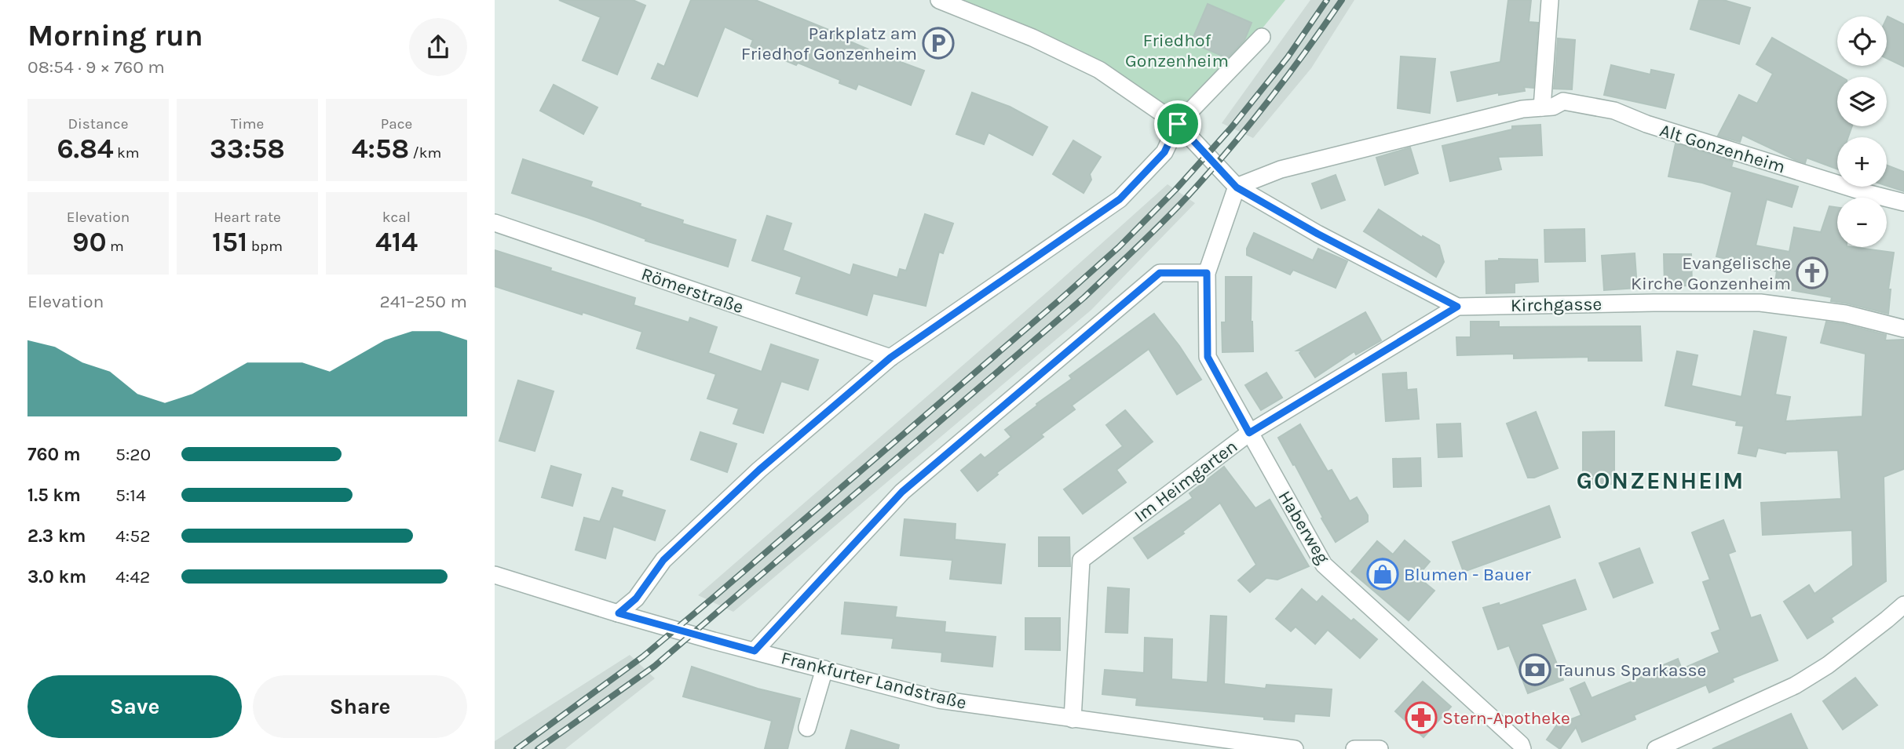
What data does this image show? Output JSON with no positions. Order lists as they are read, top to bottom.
{
  "streets": {
    "street": [
      "Alt Gonzenheim",
      "Römerstraße",
      "Kirchgasse",
      "Im Heimgarten",
      "Haberweg",
      "Frankfurter Landstraße"
    ]
  },
  "crossings": [
    ["Alt Gonzenheim", "Kirchgasse"],
    ["Alt Gonzenheim", "Haberweg"],
    ["Kirchgasse", "Im Heimgarten"],
    ["Kirchgasse", "Haberweg"],
    ["Im Heimgarten", "Haberweg"],
    ["Im Heimgarten", "Frankfurter Landstraße"]
  ],
  "districts": ["GONZENHEIM"],
  "parks": ["Friedhof Gonzenheim"],
  "places": {
    "parking": ["Parkplatz am Friedhof Gonzenheim"],
    "church": ["Evangelische Kirche Gonzenheim"],
    "shop": ["Blumen - Bauer"],
    "bank": ["Taunus Sparkasse"],
    "pharmacy": ["Stern-Apotheke"]
  },
  "page": {
    "heading": ["Morning run", "08:54 · 9 × 760 m"],
    "map_buttons": ["+", "−"],
    "stats": [
      ["Distance", "6.84 km"],
      ["Time", "33:58"],
      ["Pace", "4:58 /km"],
      ["Elevation", "90 m"],
      ["Heart rate", "151 bpm"],
      ["kcal", "414"]
    ],
    "chart": ["Elevation", "241–250 m"],
    "list": [
      {
        "name": "760 m",
        "note": "5:20"
      },
      {
        "name": "1.5 km",
        "note": "5:14"
      },
      {
        "name": "2.3 km",
        "note": "4:52"
      },
      {
        "name": "3.0 km",
        "note": "4:42"
      }
    ],
    "buttons": ["Save", "Share"]
  }
}
